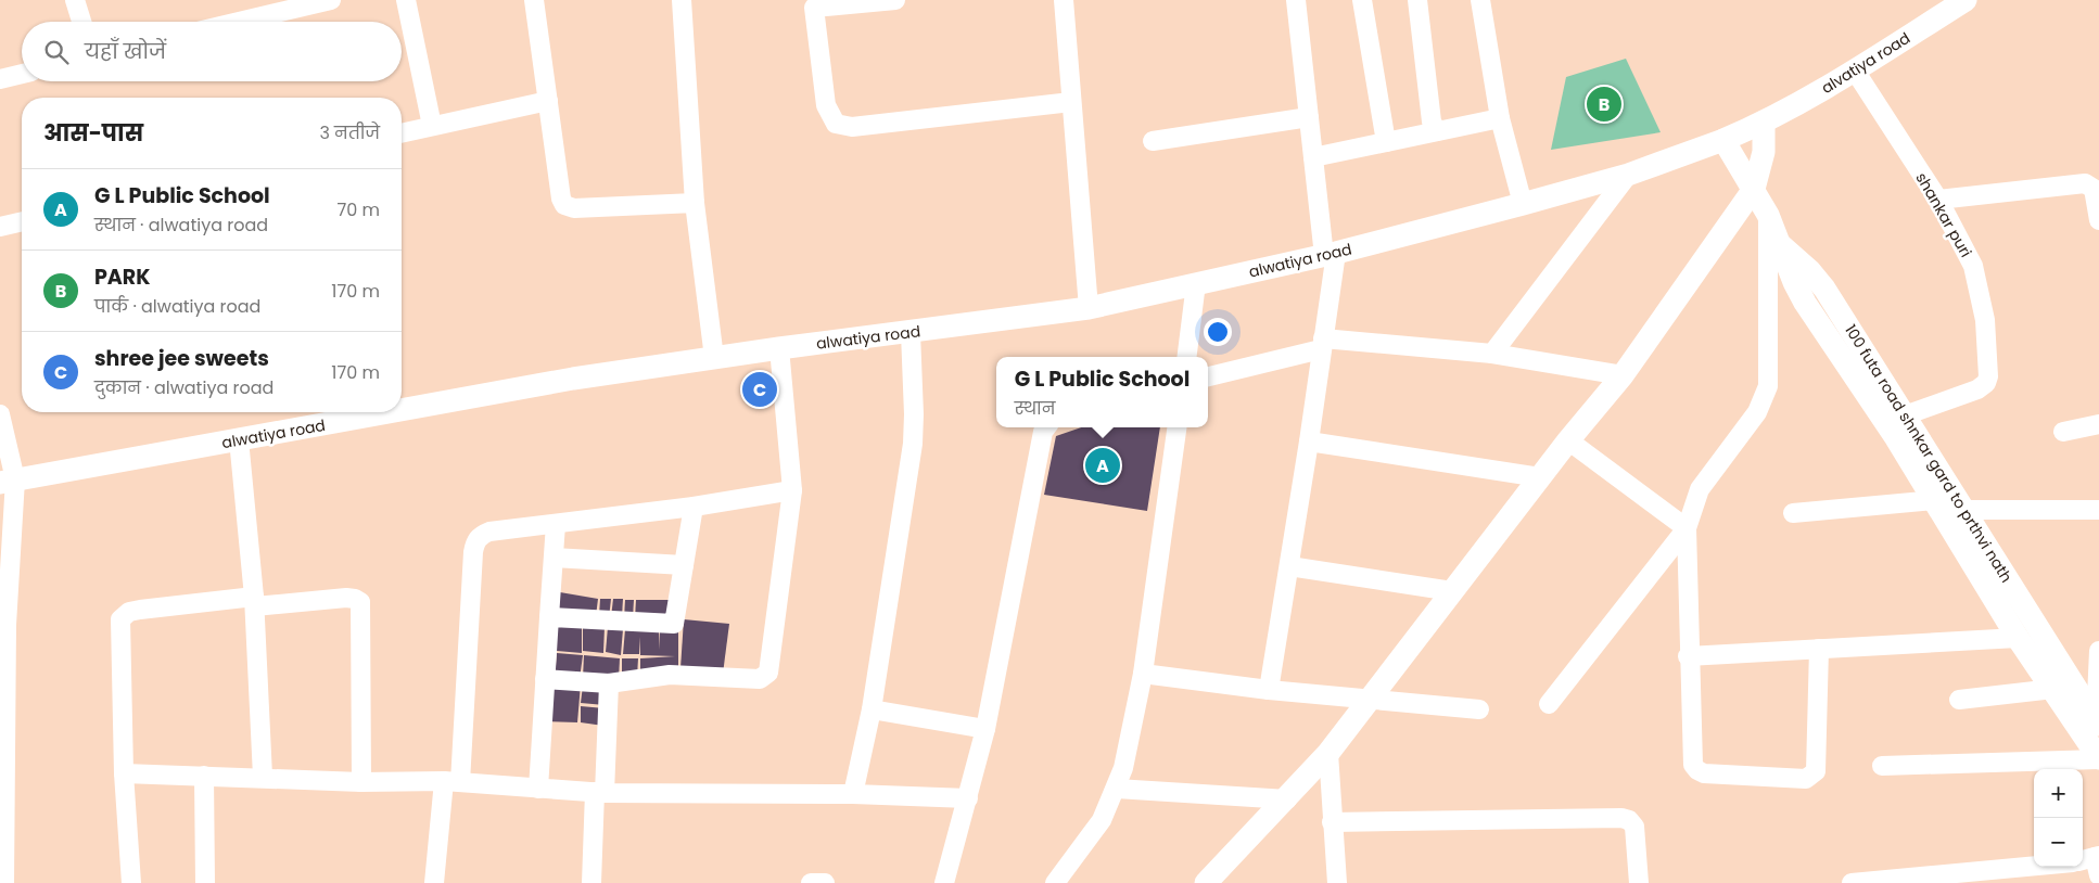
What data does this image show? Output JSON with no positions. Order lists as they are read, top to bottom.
{
  "streets": {
    "street": [
      "alvatiya road",
      "shankar puri",
      "alwatiya road",
      "100 futa road shnkar gard to prthvi nath"
    ]
  },
  "crossings": [
    ["alvatiya road", "shankar puri"],
    ["alvatiya road", "alwatiya road"],
    ["alvatiya road", "100 futa road shnkar gard to prthvi nath"],
    ["shankar puri", "100 futa road shnkar gard to prthvi nath"],
    ["alwatiya road", "100 futa road shnkar gard to prthvi nath"]
  ],
  "page": {
    "search": "यहाँ खोजें",
    "pins": ["B", "C", "A"],
    "heading": ["आस-पास", "3 नतीजे"],
    "list": [
      {
        "mark": "A",
        "name": "G L Public School",
        "note": "स्थान · alwatiya road",
        "value": "70 m"
      },
      {
        "mark": "B",
        "name": "PARK",
        "note": "पार्क · alwatiya road",
        "value": "170 m"
      },
      {
        "mark": "C",
        "name": "shree jee sweets",
        "note": "दुकान · alwatiya road",
        "value": "170 m"
      }
    ],
    "popup": ["G L Public School", "स्थान"],
    "map_buttons": ["+", "−"]
  }
}
